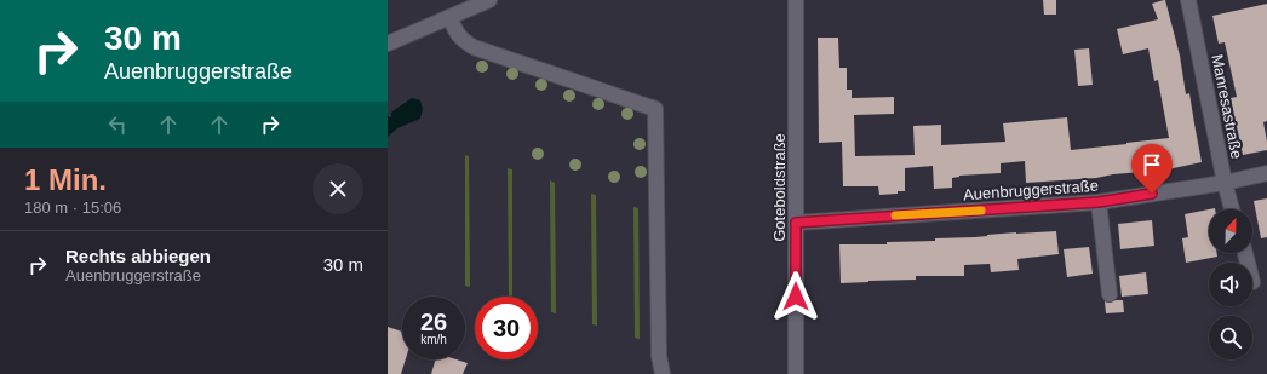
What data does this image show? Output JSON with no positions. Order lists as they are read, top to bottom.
{
  "streets": {
    "street": ["Manresastraße", "Goteboldstraße", "Auenbruggerstraße"]
  },
  "crossings": [
    ["Manresastraße", "Auenbruggerstraße"],
    ["Goteboldstraße", "Auenbruggerstraße"]
  ],
  "north": "top",
  "page": {
    "turn": ["30 m", "Auenbruggerstraße"],
    "heading": ["1 Min.", "180 m · 15:06"],
    "list": [
      {
        "name": "Rechts abbiegen",
        "note": "Auenbruggerstraße",
        "value": "30 m"
      }
    ],
    "speed": "26 km/h",
    "limit": "30"
  }
}
